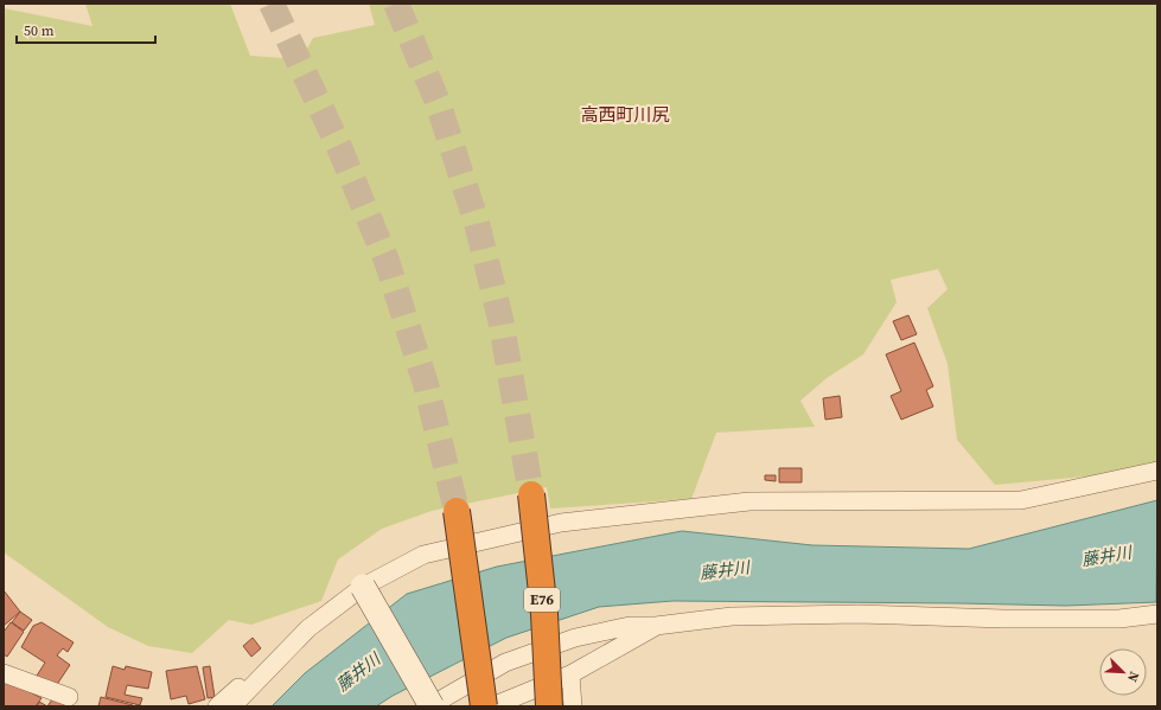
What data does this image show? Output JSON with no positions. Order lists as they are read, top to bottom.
{
  "streets": {
    "highway": ["E76"]
  },
  "districts": ["高西町川尻"],
  "water": ["藤井川"],
  "scale_bar": "50 m",
  "north": "bottom right"
}
